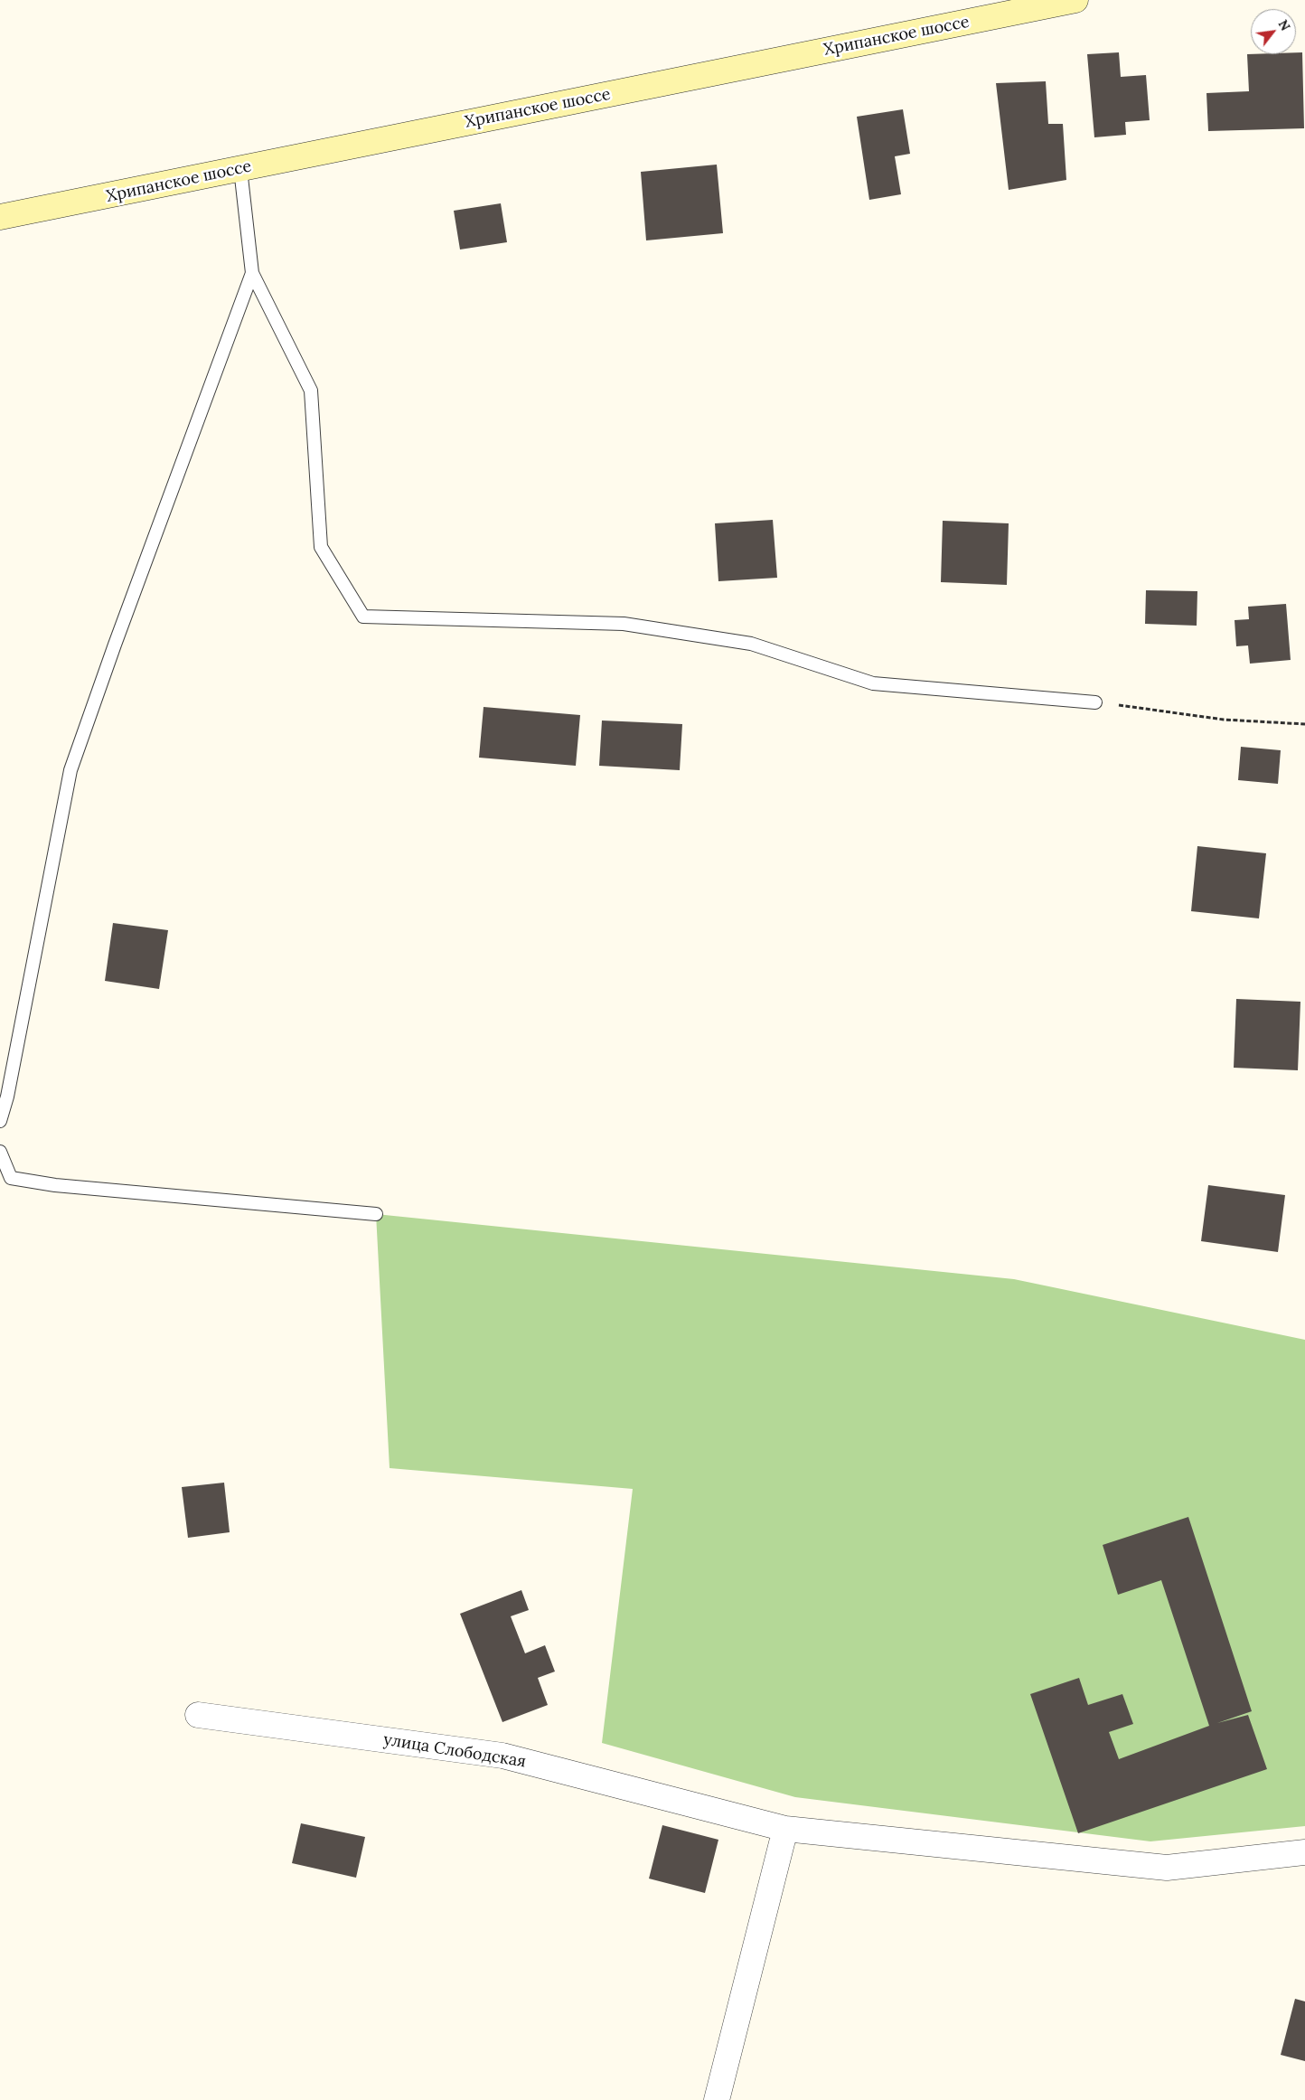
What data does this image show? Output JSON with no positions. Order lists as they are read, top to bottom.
{
  "streets": {
    "main road": ["Хрипанское шоссе"],
    "street": ["улица Слободская"]
  },
  "north": "top right"
}
